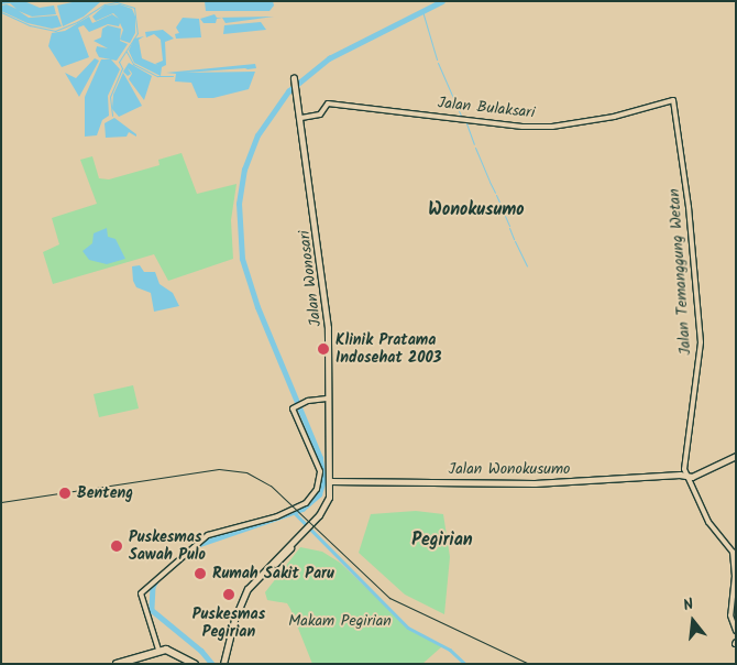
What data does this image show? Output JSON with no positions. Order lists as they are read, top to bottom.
{
  "streets": {
    "main road": ["Jalan Wonosari", "Jalan Wonokusumo"],
    "street": ["Jalan Bulaksari", "Jalan Temanggung Wetan"]
  },
  "crossings": [
    ["Jalan Bulaksari", "Jalan Temanggung Wetan"],
    ["Jalan Bulaksari", "Jalan Wonosari"],
    ["Jalan Temanggung Wetan", "Jalan Wonokusumo"],
    ["Jalan Wonosari", "Jalan Wonokusumo"]
  ],
  "districts": ["Wonokusumo", "Pegirian"],
  "parks": ["Makam Pegirian"],
  "places": [
    "Klinik Pratama Indosehat 2003",
    "Benteng",
    "Puskesmas Sawah Pulo",
    "Rumah Sakit Paru",
    "Puskesmas Pegirian"
  ],
  "north": "top"
}
